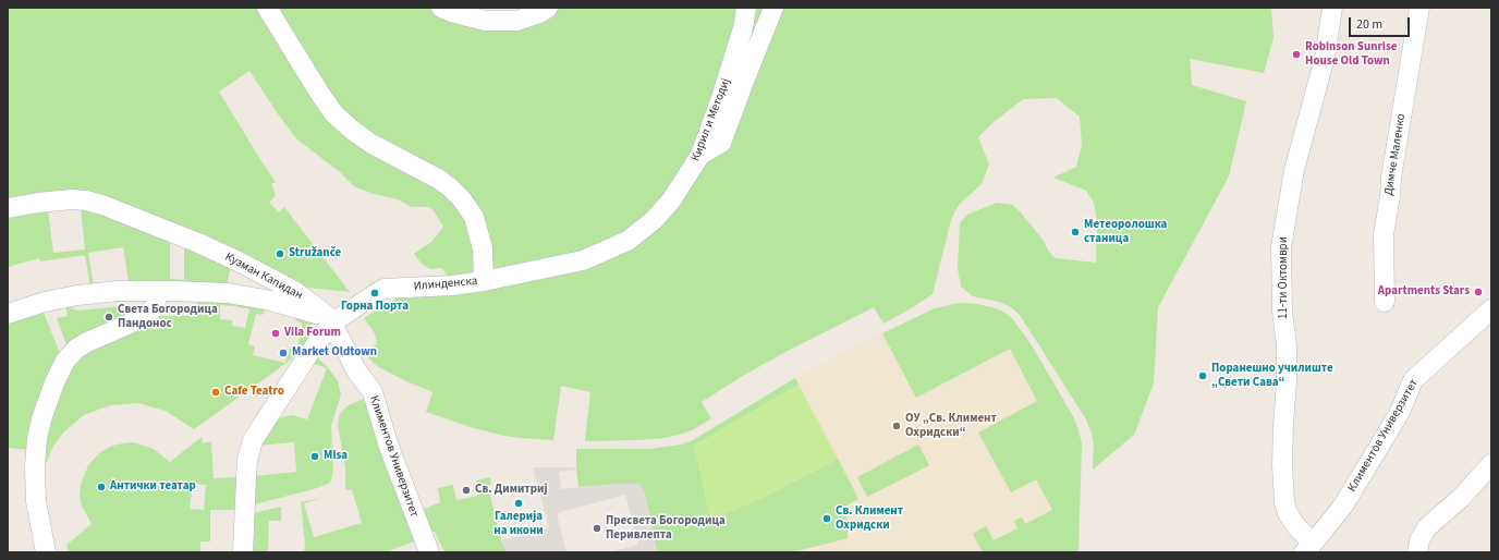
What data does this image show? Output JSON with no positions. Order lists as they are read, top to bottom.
{
  "streets": {
    "street": [
      "Кирил и Методиј",
      "Димче Маленко",
      "Кузман Капидан",
      "11-ти Октомври",
      "Илинденска",
      "Климентов Универзитет"
    ]
  },
  "crossings": [
    ["Кирил и Методиј", "Илинденска"],
    ["Кузман Капидан", "Илинденска"],
    ["Кузман Капидан", "Климентов Универзитет"],
    ["11-ти Октомври", "Климентов Универзитет"],
    ["Илинденска", "Климентов Универзитет"]
  ],
  "places": [
    "Robinson Sunrise House Old Town",
    "Метеоролошка станица",
    "Stružanče",
    "Apartments Stars",
    "Горна Порта",
    "Света Богородица Пандонос",
    "Vila Forum",
    "Market Oldtown",
    "Поранешно училиште „Свети Сава“",
    "Cafe Teatro",
    "ОУ „Св. Климент Охридски“",
    "Misa",
    "Антички театар",
    "Св. Димитриј",
    "Галерија на икони",
    "Св. Климент Охридски",
    "Пресвета Богородица Перивлепта"
  ],
  "scale_bar": "20 m"
}
